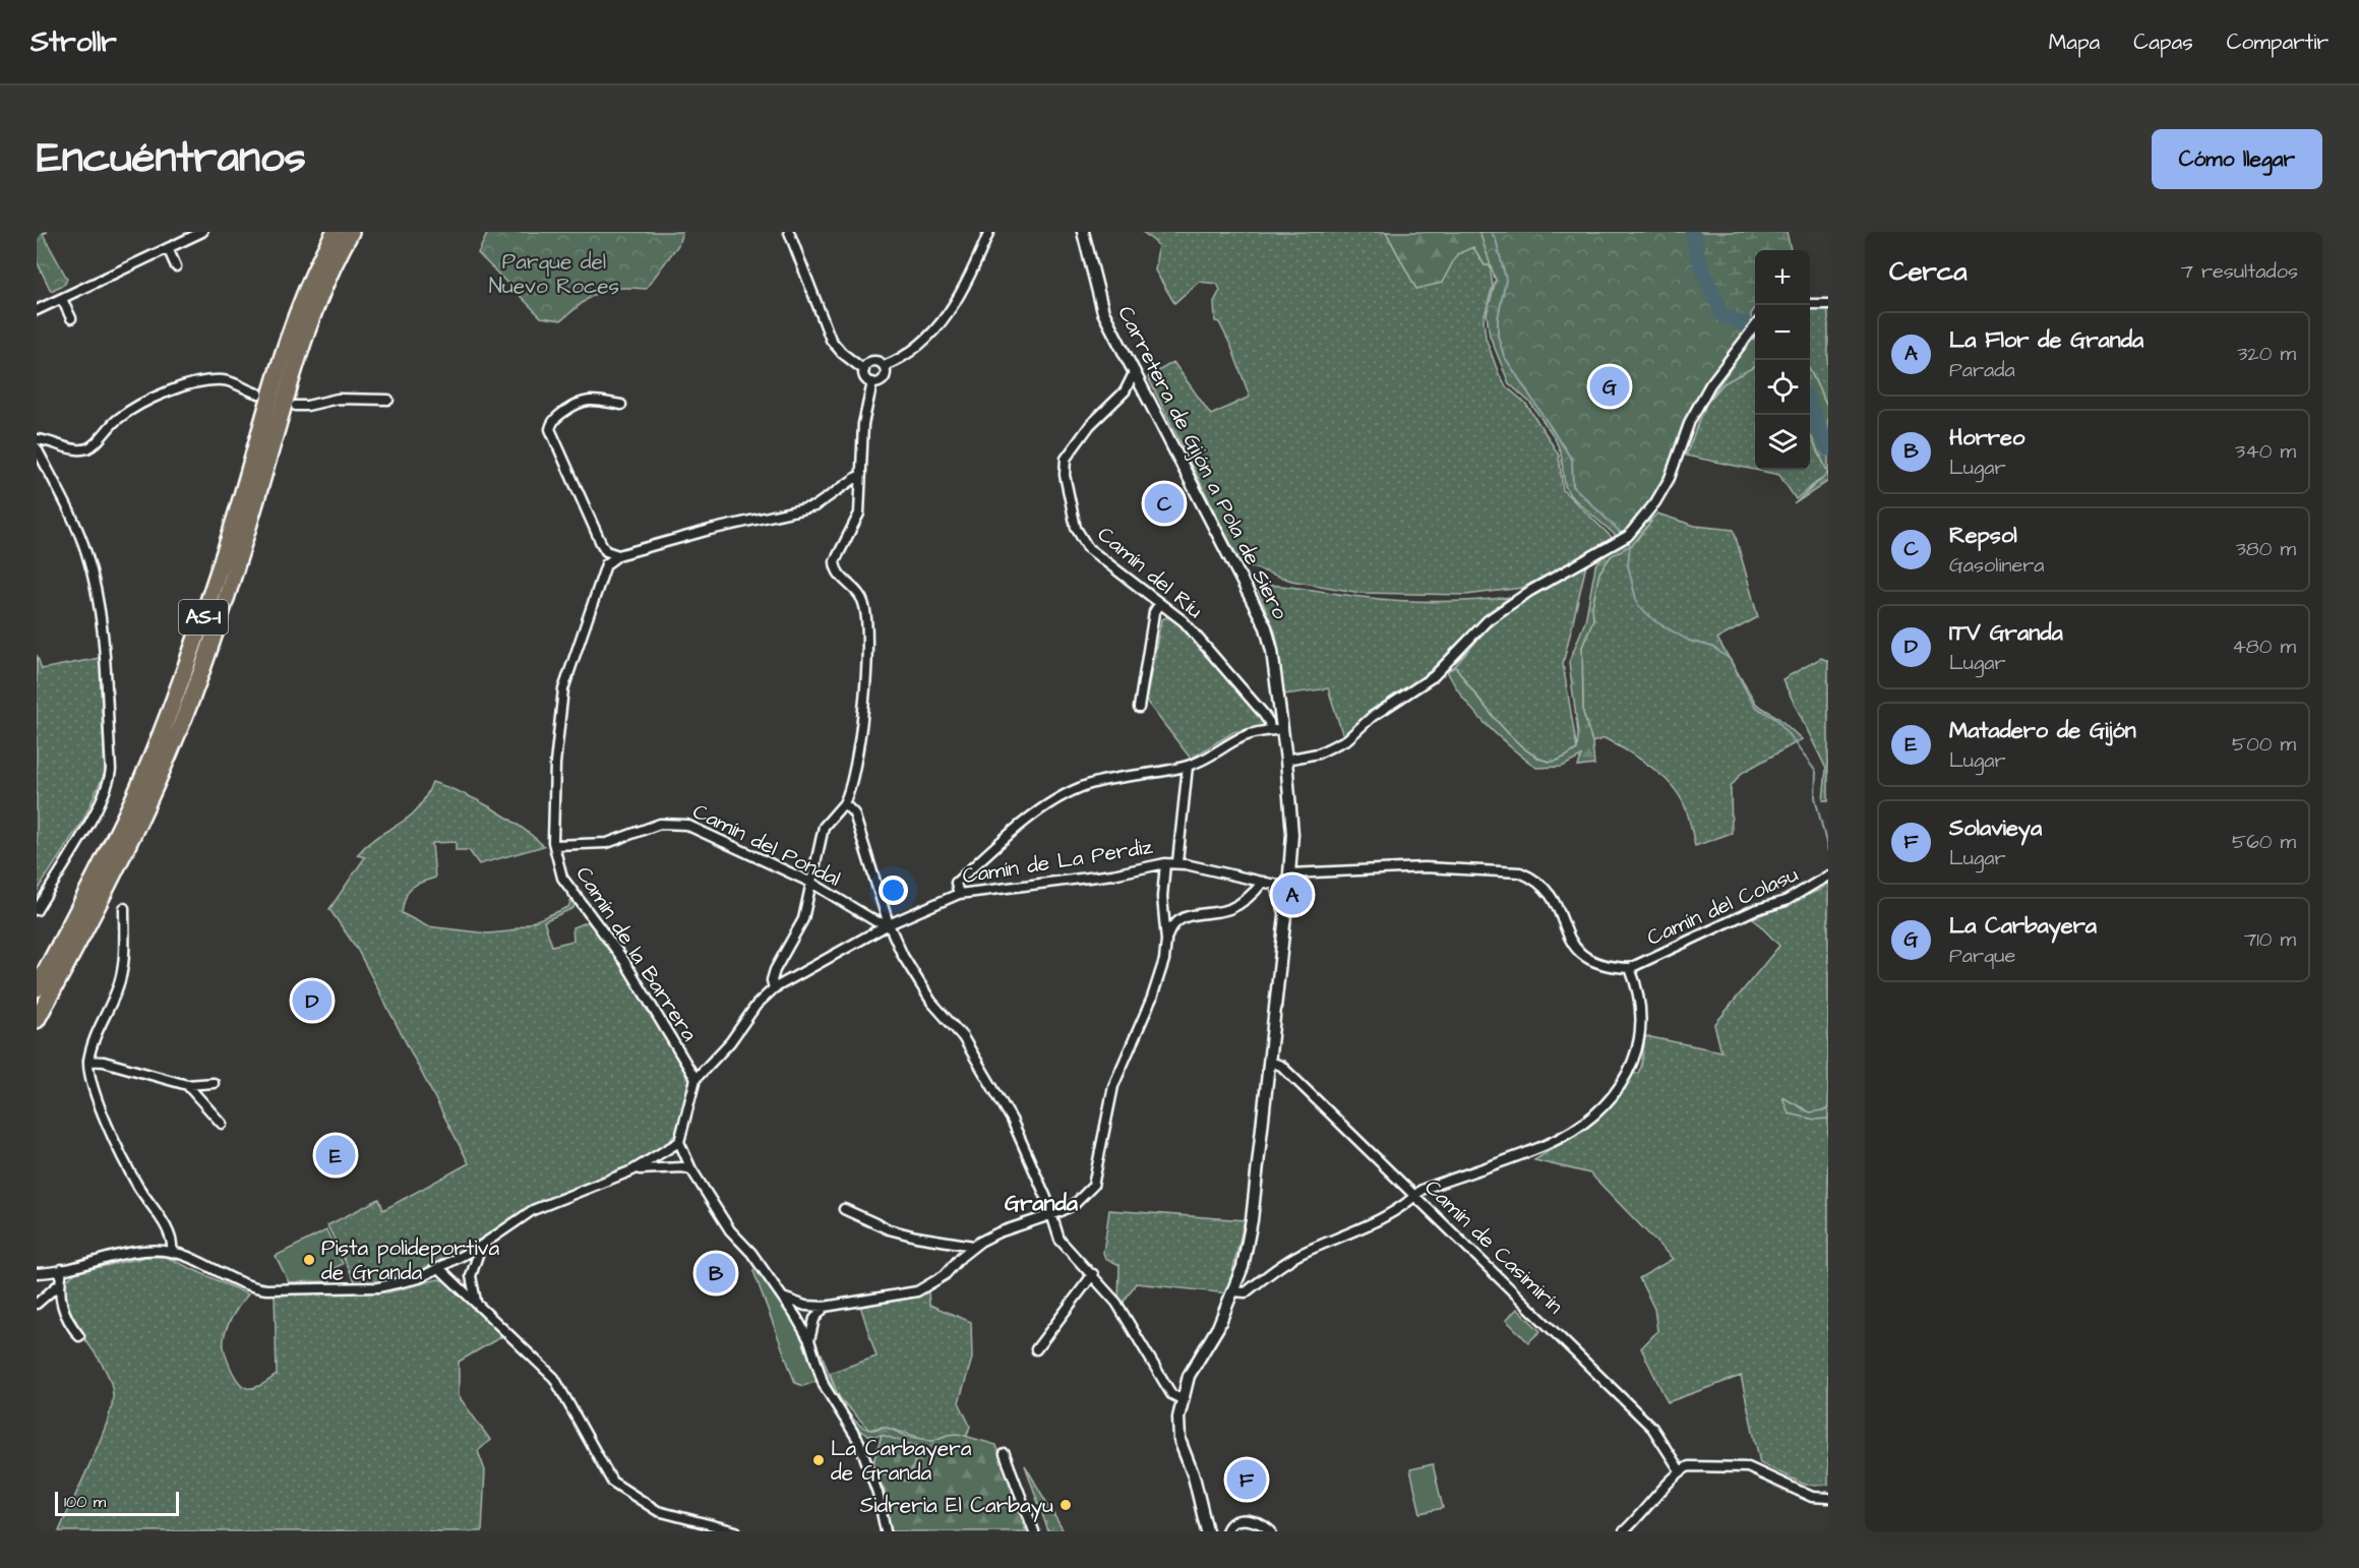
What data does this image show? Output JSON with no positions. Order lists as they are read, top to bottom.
{
  "streets": {
    "highway": ["AS-I"],
    "street": [
      "Carretera de Gijón a Pola de Siero",
      "Camín del Ríu",
      "Camín del Pondal",
      "Camín de La Perdiz",
      "Camín del Colasu",
      "Camín de la Barrera",
      "Camín de Casimirín"
    ]
  },
  "crossings": [
    ["Carretera de Gijón a Pola de Siero", "Camín del Ríu"],
    ["Carretera de Gijón a Pola de Siero", "Camín de La Perdiz"],
    ["Carretera de Gijón a Pola de Siero", "Camín de Casimirín"],
    ["Camín del Pondal", "Camín de La Perdiz"],
    ["Camín del Pondal", "Camín de la Barrera"],
    ["Camín de La Perdiz", "Camín de la Barrera"]
  ],
  "districts": ["Granda"],
  "parks": ["Parque del Nuevo Roces"],
  "places": ["Pista polideportiva de Granda", "La Carbayera de Granda", "Sidreria El Carbayu"],
  "scale_bar": "100 m",
  "page": {
    "header": "Strollr",
    "nav": ["Mapa", "Capas", "Compartir"],
    "title": "Encuéntranos",
    "buttons": "Cómo llegar",
    "heading": ["Cerca", "7 resultados"],
    "map_buttons": ["+", "−"],
    "list": [
      {
        "mark": "A",
        "name": "La Flor de Granda",
        "note": "Parada",
        "value": "320 m"
      },
      {
        "mark": "B",
        "name": "Horreo",
        "note": "Lugar",
        "value": "340 m"
      },
      {
        "mark": "C",
        "name": "Repsol",
        "note": "Gasolinera",
        "value": "380 m"
      },
      {
        "mark": "D",
        "name": "ITV Granda",
        "note": "Lugar",
        "value": "480 m"
      },
      {
        "mark": "E",
        "name": "Matadero de Gijón",
        "note": "Lugar",
        "value": "500 m"
      },
      {
        "mark": "F",
        "name": "Solavieya",
        "note": "Lugar",
        "value": "560 m"
      },
      {
        "mark": "G",
        "name": "La Carbayera",
        "note": "Parque",
        "value": "710 m"
      }
    ],
    "pins": [
      "G",
      "C",
      "A",
      "D",
      "E",
      "B",
      "F"
    ],
    "scale": "100 m"
  }
}
